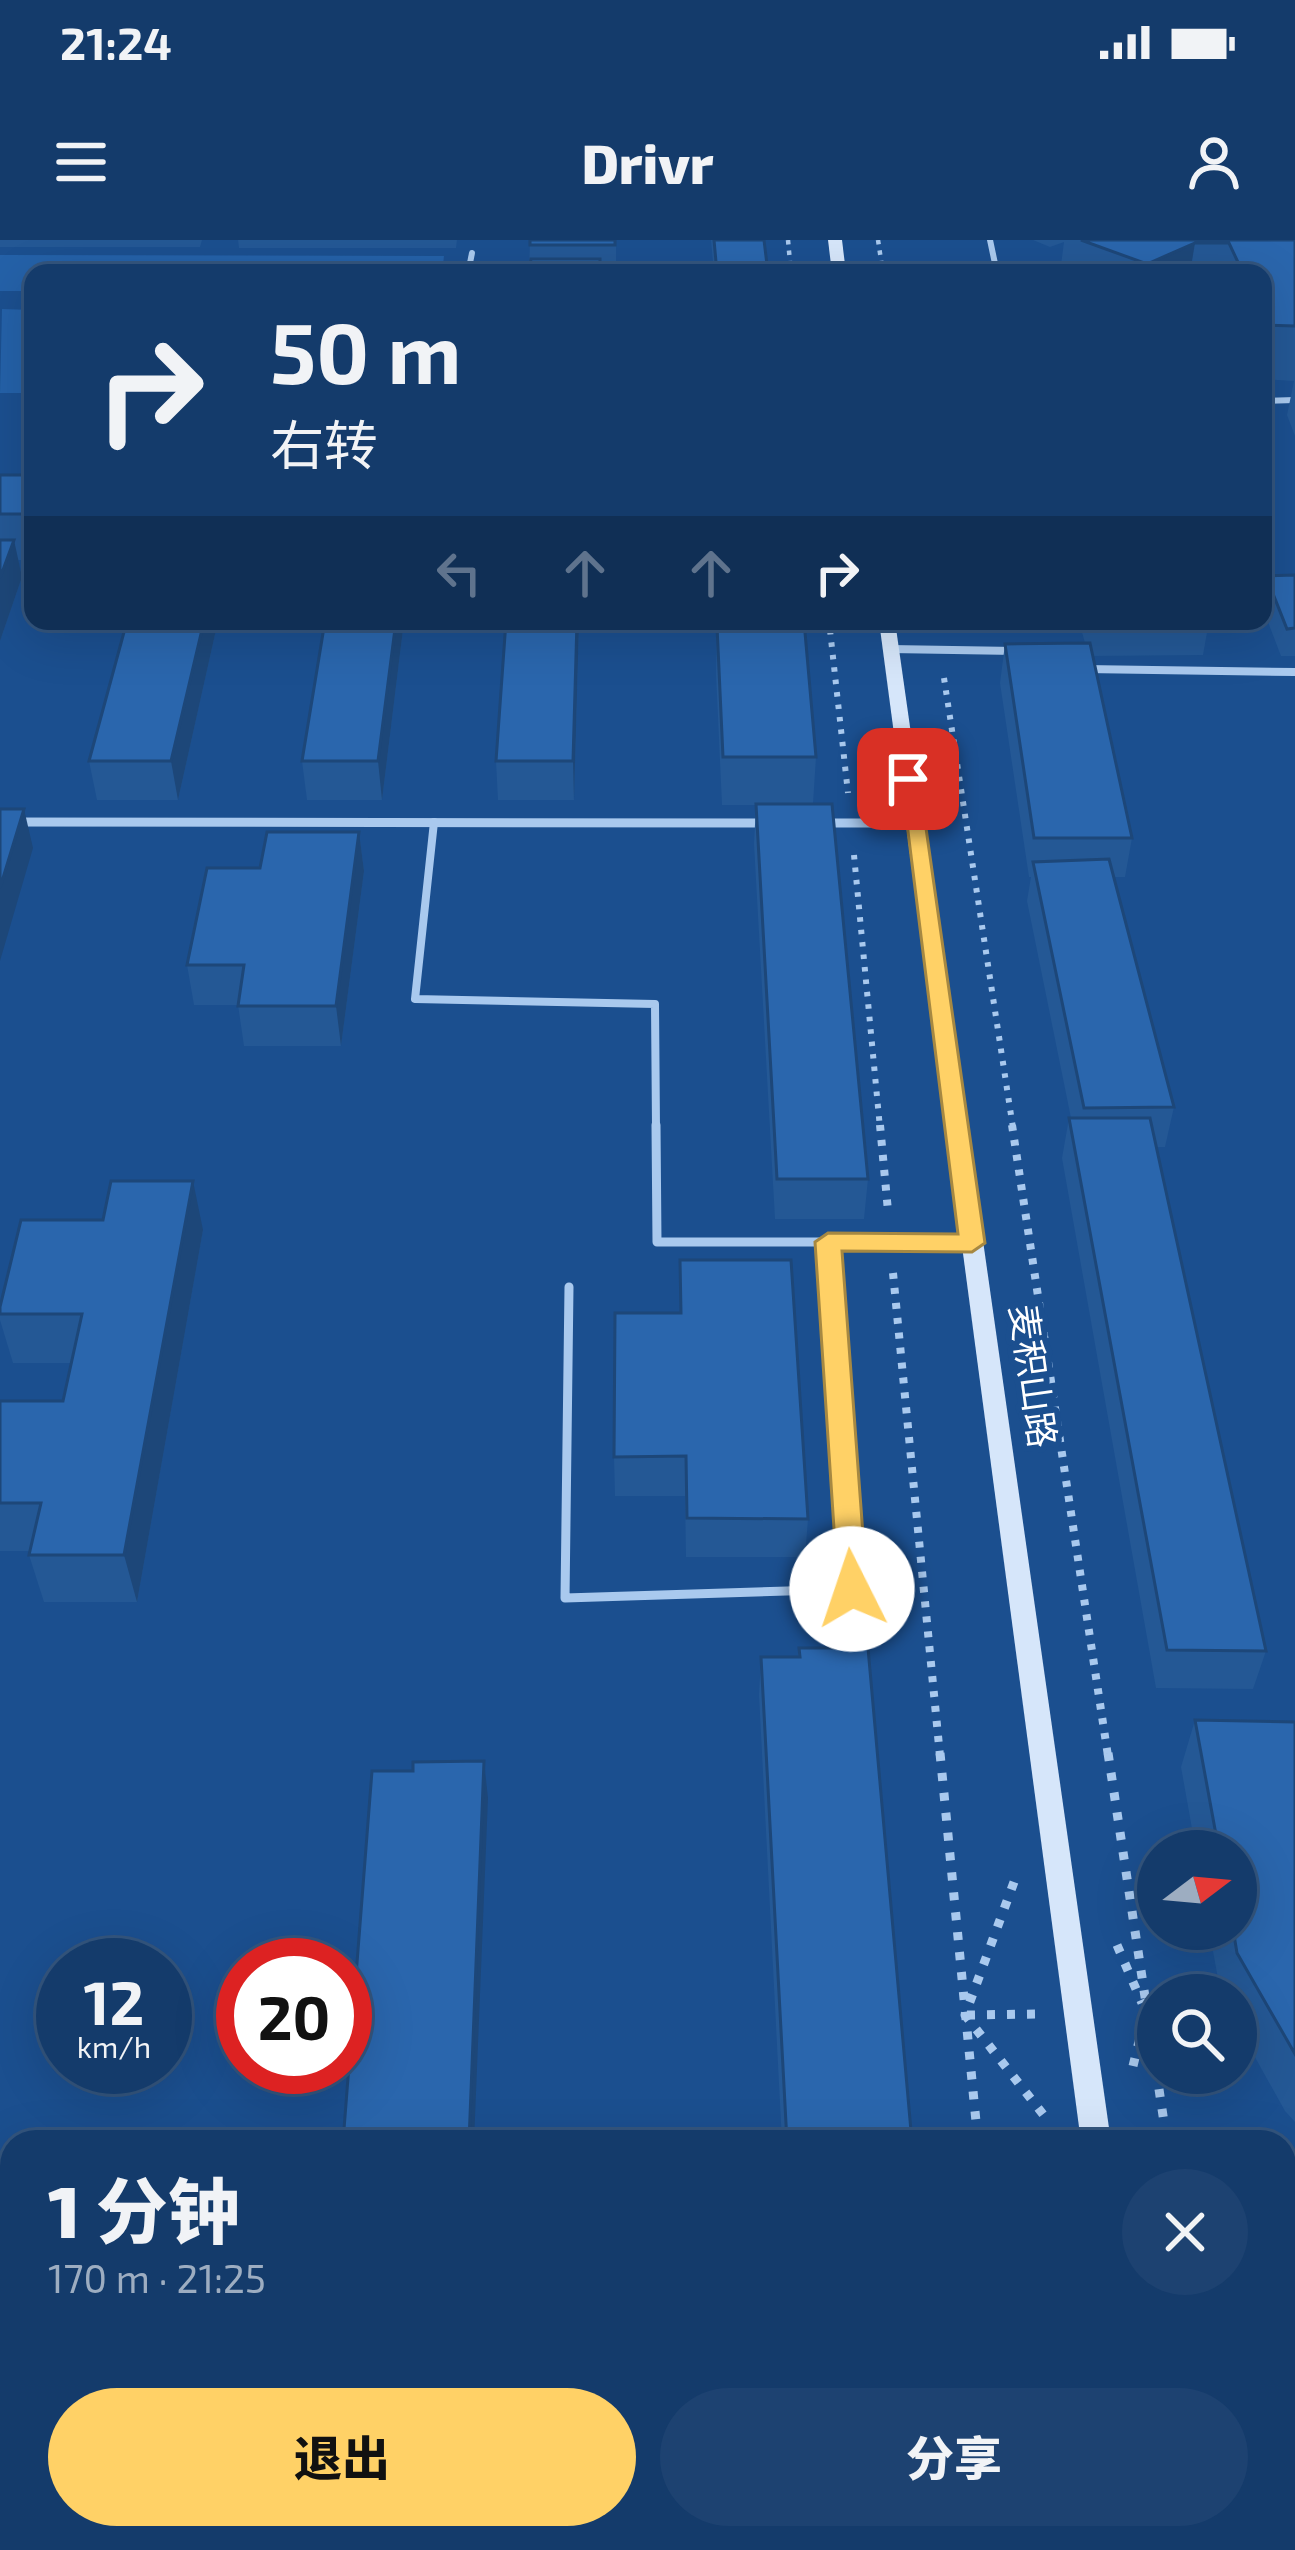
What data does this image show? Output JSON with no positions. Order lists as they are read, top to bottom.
{
  "streets": {
    "street": ["麦积山路"]
  },
  "north": "right",
  "page": {
    "status": "21:24",
    "header": "Drivr",
    "turn": ["50 m", "右转"],
    "speed": "12 km/h",
    "limit": "20",
    "heading": ["1 分钟", "170 m · 21:25"],
    "buttons": ["退出", "分享"]
  }
}
